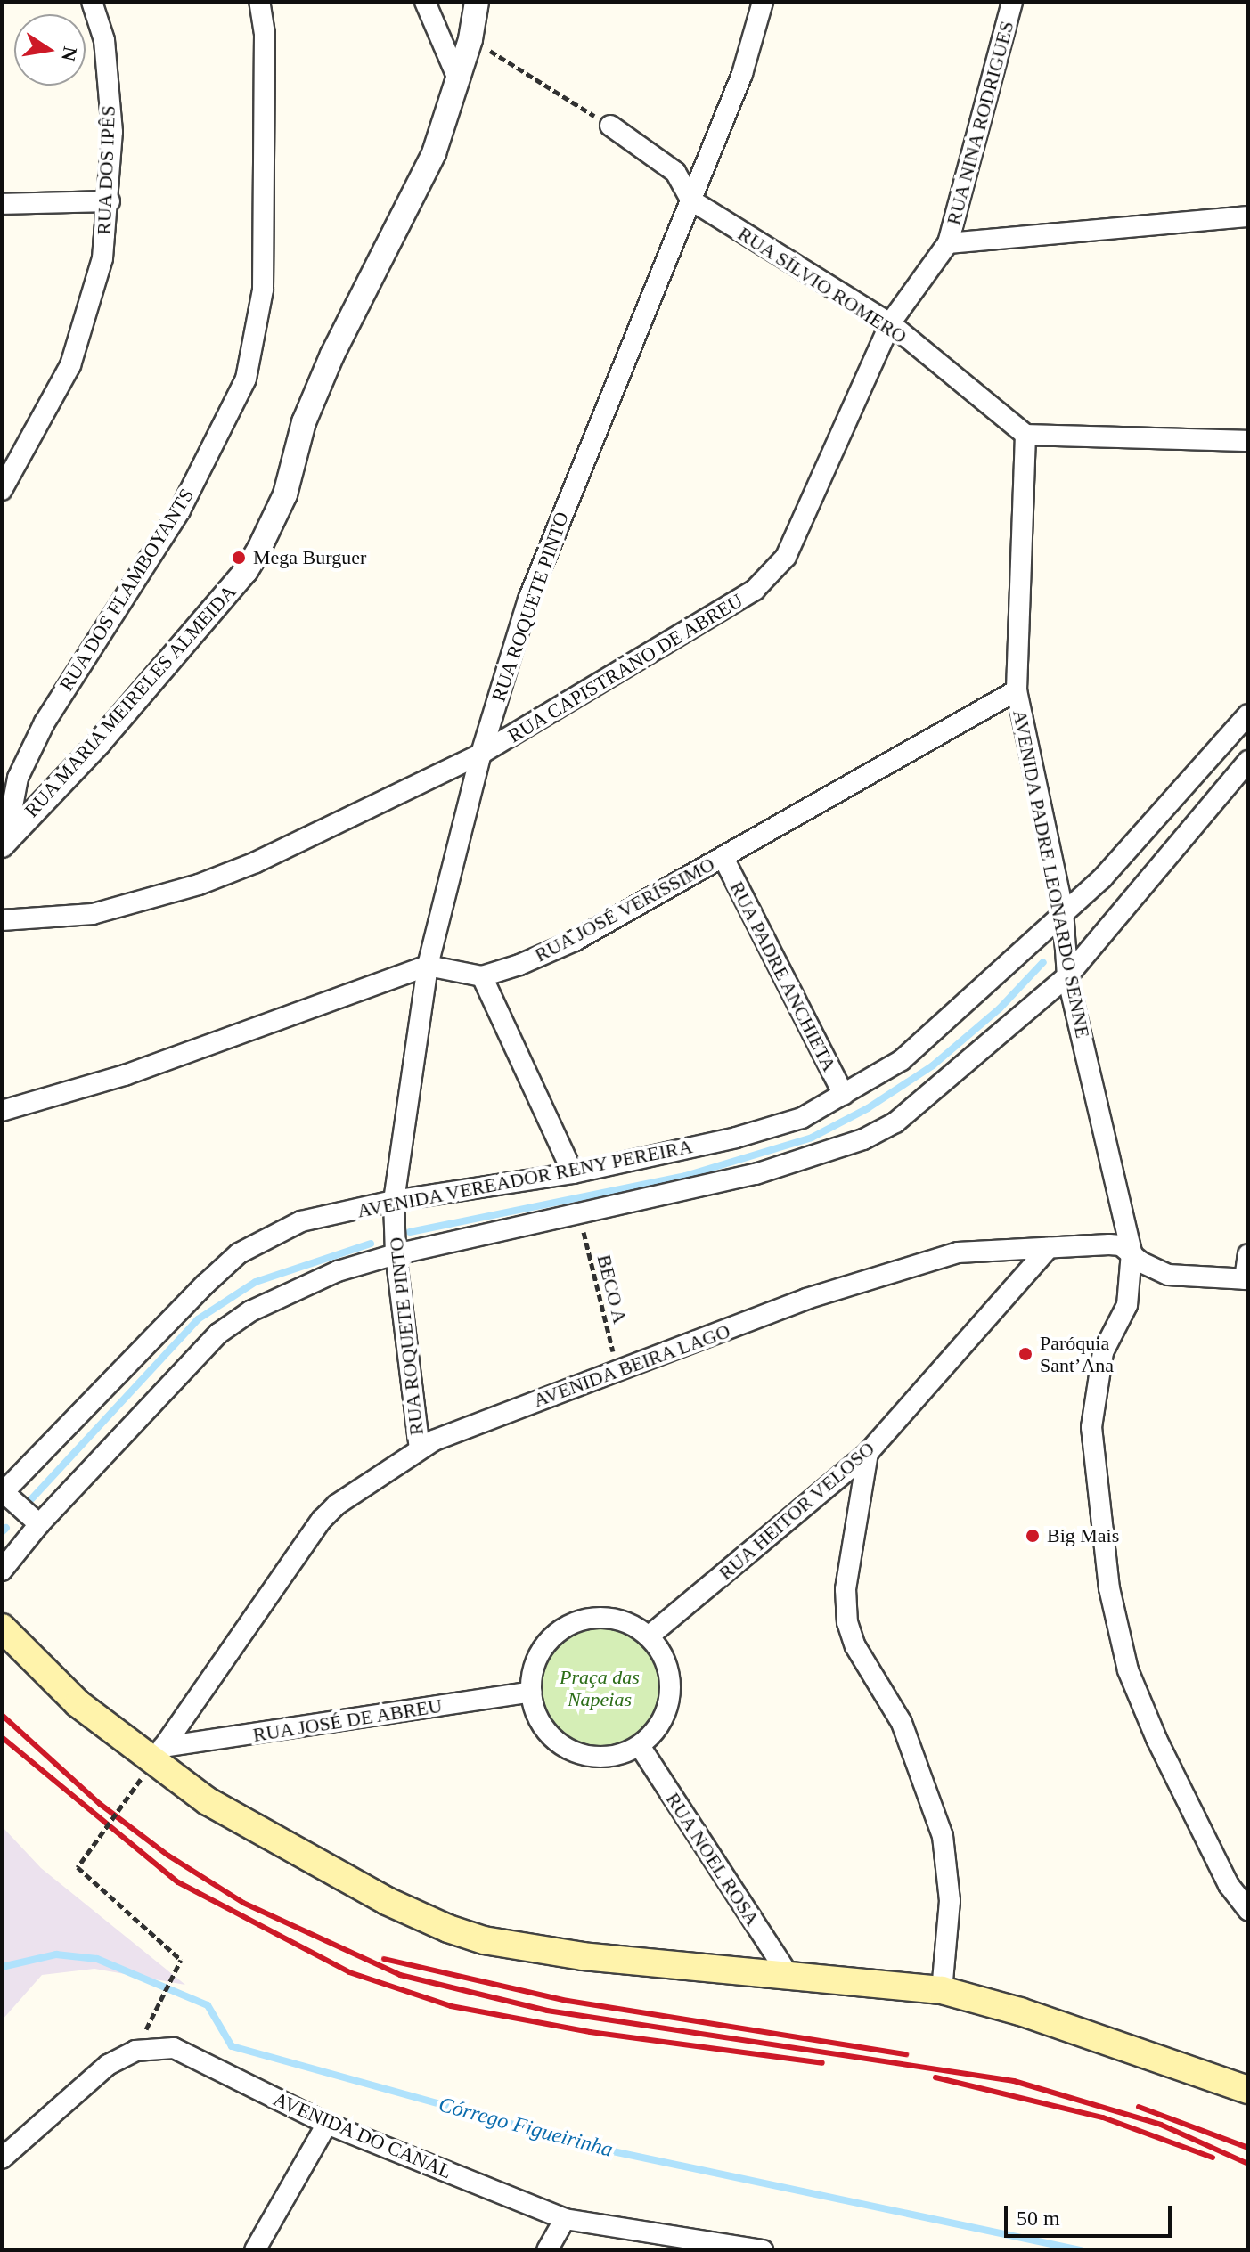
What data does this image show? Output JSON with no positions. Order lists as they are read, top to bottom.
{
  "streets": {
    "street": [
      "RUA NINA RODRIGUES",
      "RUA DOS IPÊS",
      "RUA SÍLVIO ROMERO",
      "RUA DOS FLAMBOYANTS",
      "RUA ROQUETE PINTO",
      "RUA CAPISTRANO DE ABREU",
      "RUA MARIA MEIRELES ALMEIDA",
      "AVENIDA PADRE LEONARDO SENNE",
      "RUA JOSÉ VERÍSSIMO",
      "RUA PADRE ANCHIETA",
      "AVENIDA VEREADOR RENY PEREIRA",
      "AVENIDA BEIRA LAGO",
      "RUA HEITOR VELOSO",
      "RUA JOSÉ DE ABREU",
      "RUA NOEL ROSA",
      "AVENIDA DO CANAL"
    ],
    "path": ["BECO A"]
  },
  "crossings": [
    ["RUA NINA RODRIGUES", "RUA CAPISTRANO DE ABREU"],
    ["RUA SÍLVIO ROMERO", "RUA ROQUETE PINTO"],
    ["RUA SÍLVIO ROMERO", "RUA CAPISTRANO DE ABREU"],
    ["RUA SÍLVIO ROMERO", "AVENIDA PADRE LEONARDO SENNE"],
    ["RUA DOS FLAMBOYANTS", "RUA MARIA MEIRELES ALMEIDA"],
    ["RUA ROQUETE PINTO", "RUA CAPISTRANO DE ABREU"],
    ["RUA ROQUETE PINTO", "AVENIDA VEREADOR RENY PEREIRA"],
    ["RUA ROQUETE PINTO", "AVENIDA BEIRA LAGO"],
    ["AVENIDA PADRE LEONARDO SENNE", "RUA JOSÉ VERÍSSIMO"],
    ["AVENIDA PADRE LEONARDO SENNE", "AVENIDA VEREADOR RENY PEREIRA"],
    ["AVENIDA PADRE LEONARDO SENNE", "AVENIDA BEIRA LAGO"],
    ["RUA JOSÉ VERÍSSIMO", "RUA PADRE ANCHIETA"],
    ["RUA PADRE ANCHIETA", "AVENIDA VEREADOR RENY PEREIRA"],
    ["BECO A", "AVENIDA BEIRA LAGO"],
    ["AVENIDA BEIRA LAGO", "RUA HEITOR VELOSO"],
    ["AVENIDA BEIRA LAGO", "RUA JOSÉ DE ABREU"],
    ["RUA HEITOR VELOSO", "RUA JOSÉ DE ABREU"],
    ["RUA HEITOR VELOSO", "RUA NOEL ROSA"],
    ["RUA JOSÉ DE ABREU", "RUA NOEL ROSA"]
  ],
  "water": ["Córrego Figueirinha"],
  "parks": ["Praça das Napeias"],
  "places": ["Mega Burguer", "Paróquia Sant’Ana", "Big Mais"],
  "scale_bar": "50 m",
  "north": "right"
}
